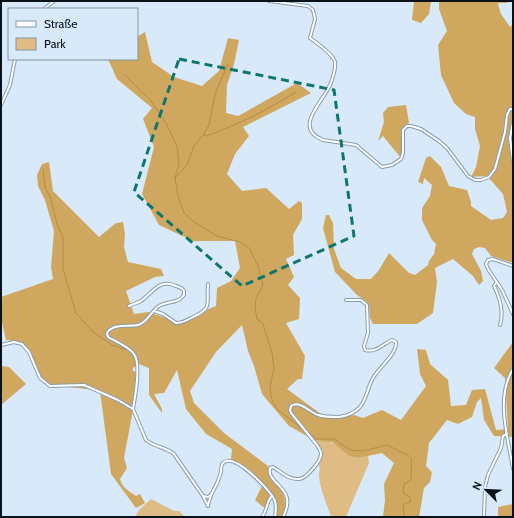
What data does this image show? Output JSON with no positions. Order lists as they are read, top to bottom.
{
  "legend": ["Straße", "Park"],
  "north": "top left"
}
